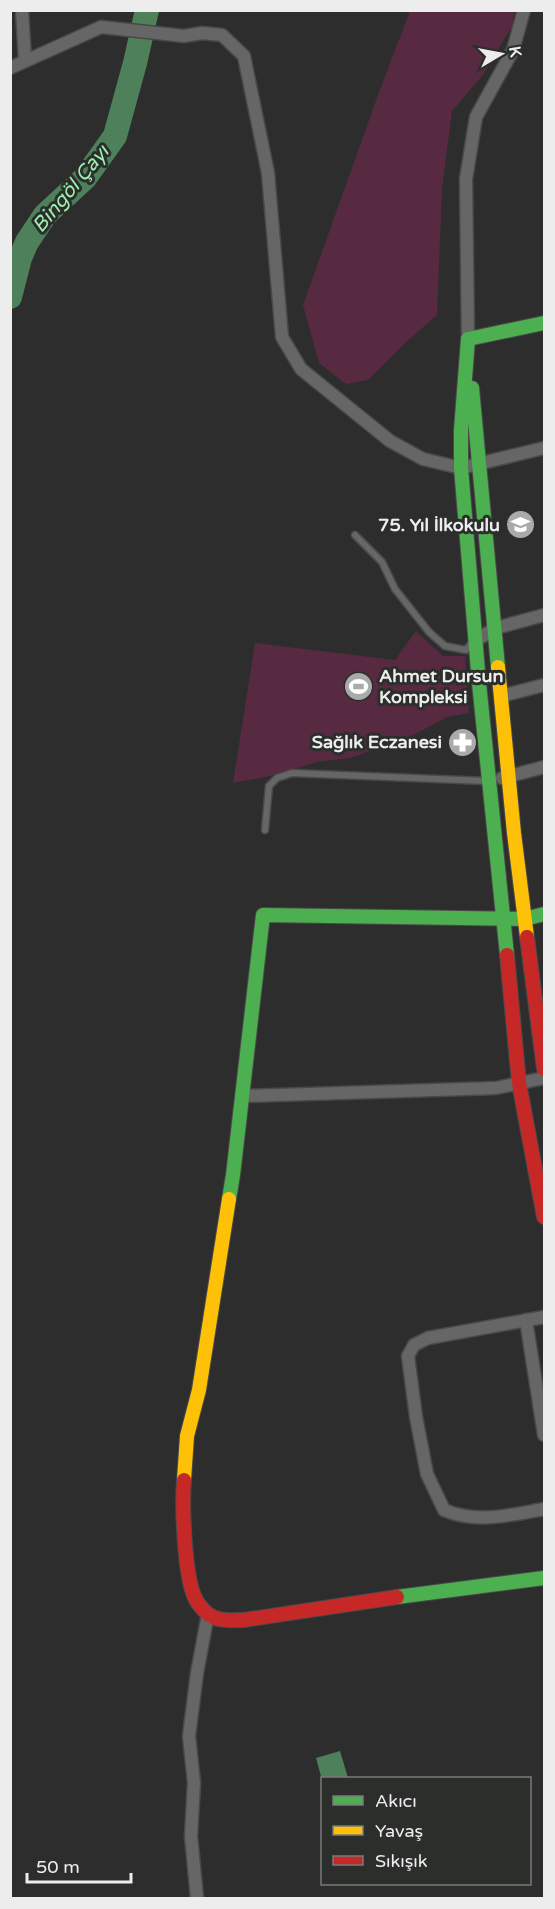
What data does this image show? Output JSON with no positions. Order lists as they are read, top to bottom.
{
  "water": ["Bingöl Çayı"],
  "places": {
    "school or university": ["75. Yıl İlkokulu"],
    "sports": ["Ahmet Dursun Kompleksi"],
    "pharmacy": ["Sağlık Eczanesi"]
  },
  "legend": ["Akıcı", "Yavaş", "Sıkışık"],
  "scale_bar": "50 m",
  "north": "right"
}
